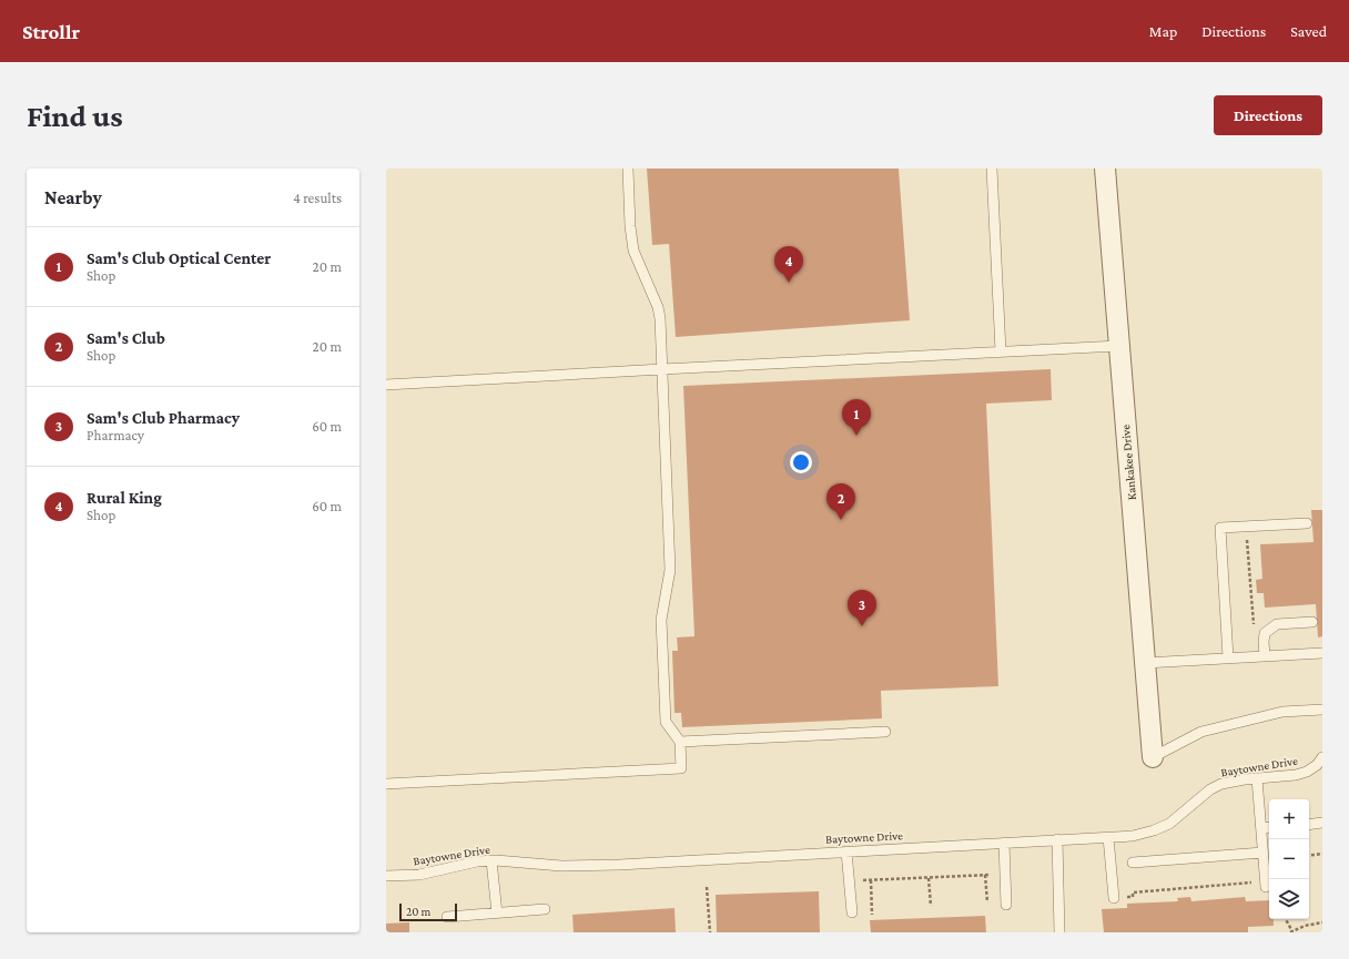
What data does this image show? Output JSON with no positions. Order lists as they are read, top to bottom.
{
  "streets": {
    "street": ["Kankakee Drive"],
    "lane": ["Baytowne Drive"]
  },
  "scale_bar": "20 m",
  "page": {
    "header": "Strollr",
    "nav": ["Map", "Directions", "Saved"],
    "buttons": "Directions",
    "title": "Find us",
    "heading": ["Nearby", "4 results"],
    "list": [
      {
        "mark": "1",
        "name": "Sam's Club Optical Center",
        "note": "Shop",
        "value": "20 m"
      },
      {
        "mark": "2",
        "name": "Sam's Club",
        "note": "Shop",
        "value": "20 m"
      },
      {
        "mark": "3",
        "name": "Sam's Club Pharmacy",
        "note": "Pharmacy",
        "value": "60 m"
      },
      {
        "mark": "4",
        "name": "Rural King",
        "note": "Shop",
        "value": "60 m"
      }
    ],
    "pins": [
      "4",
      "1",
      "2",
      "3"
    ],
    "map_buttons": ["+", "−"],
    "scale": "20 m"
  }
}
